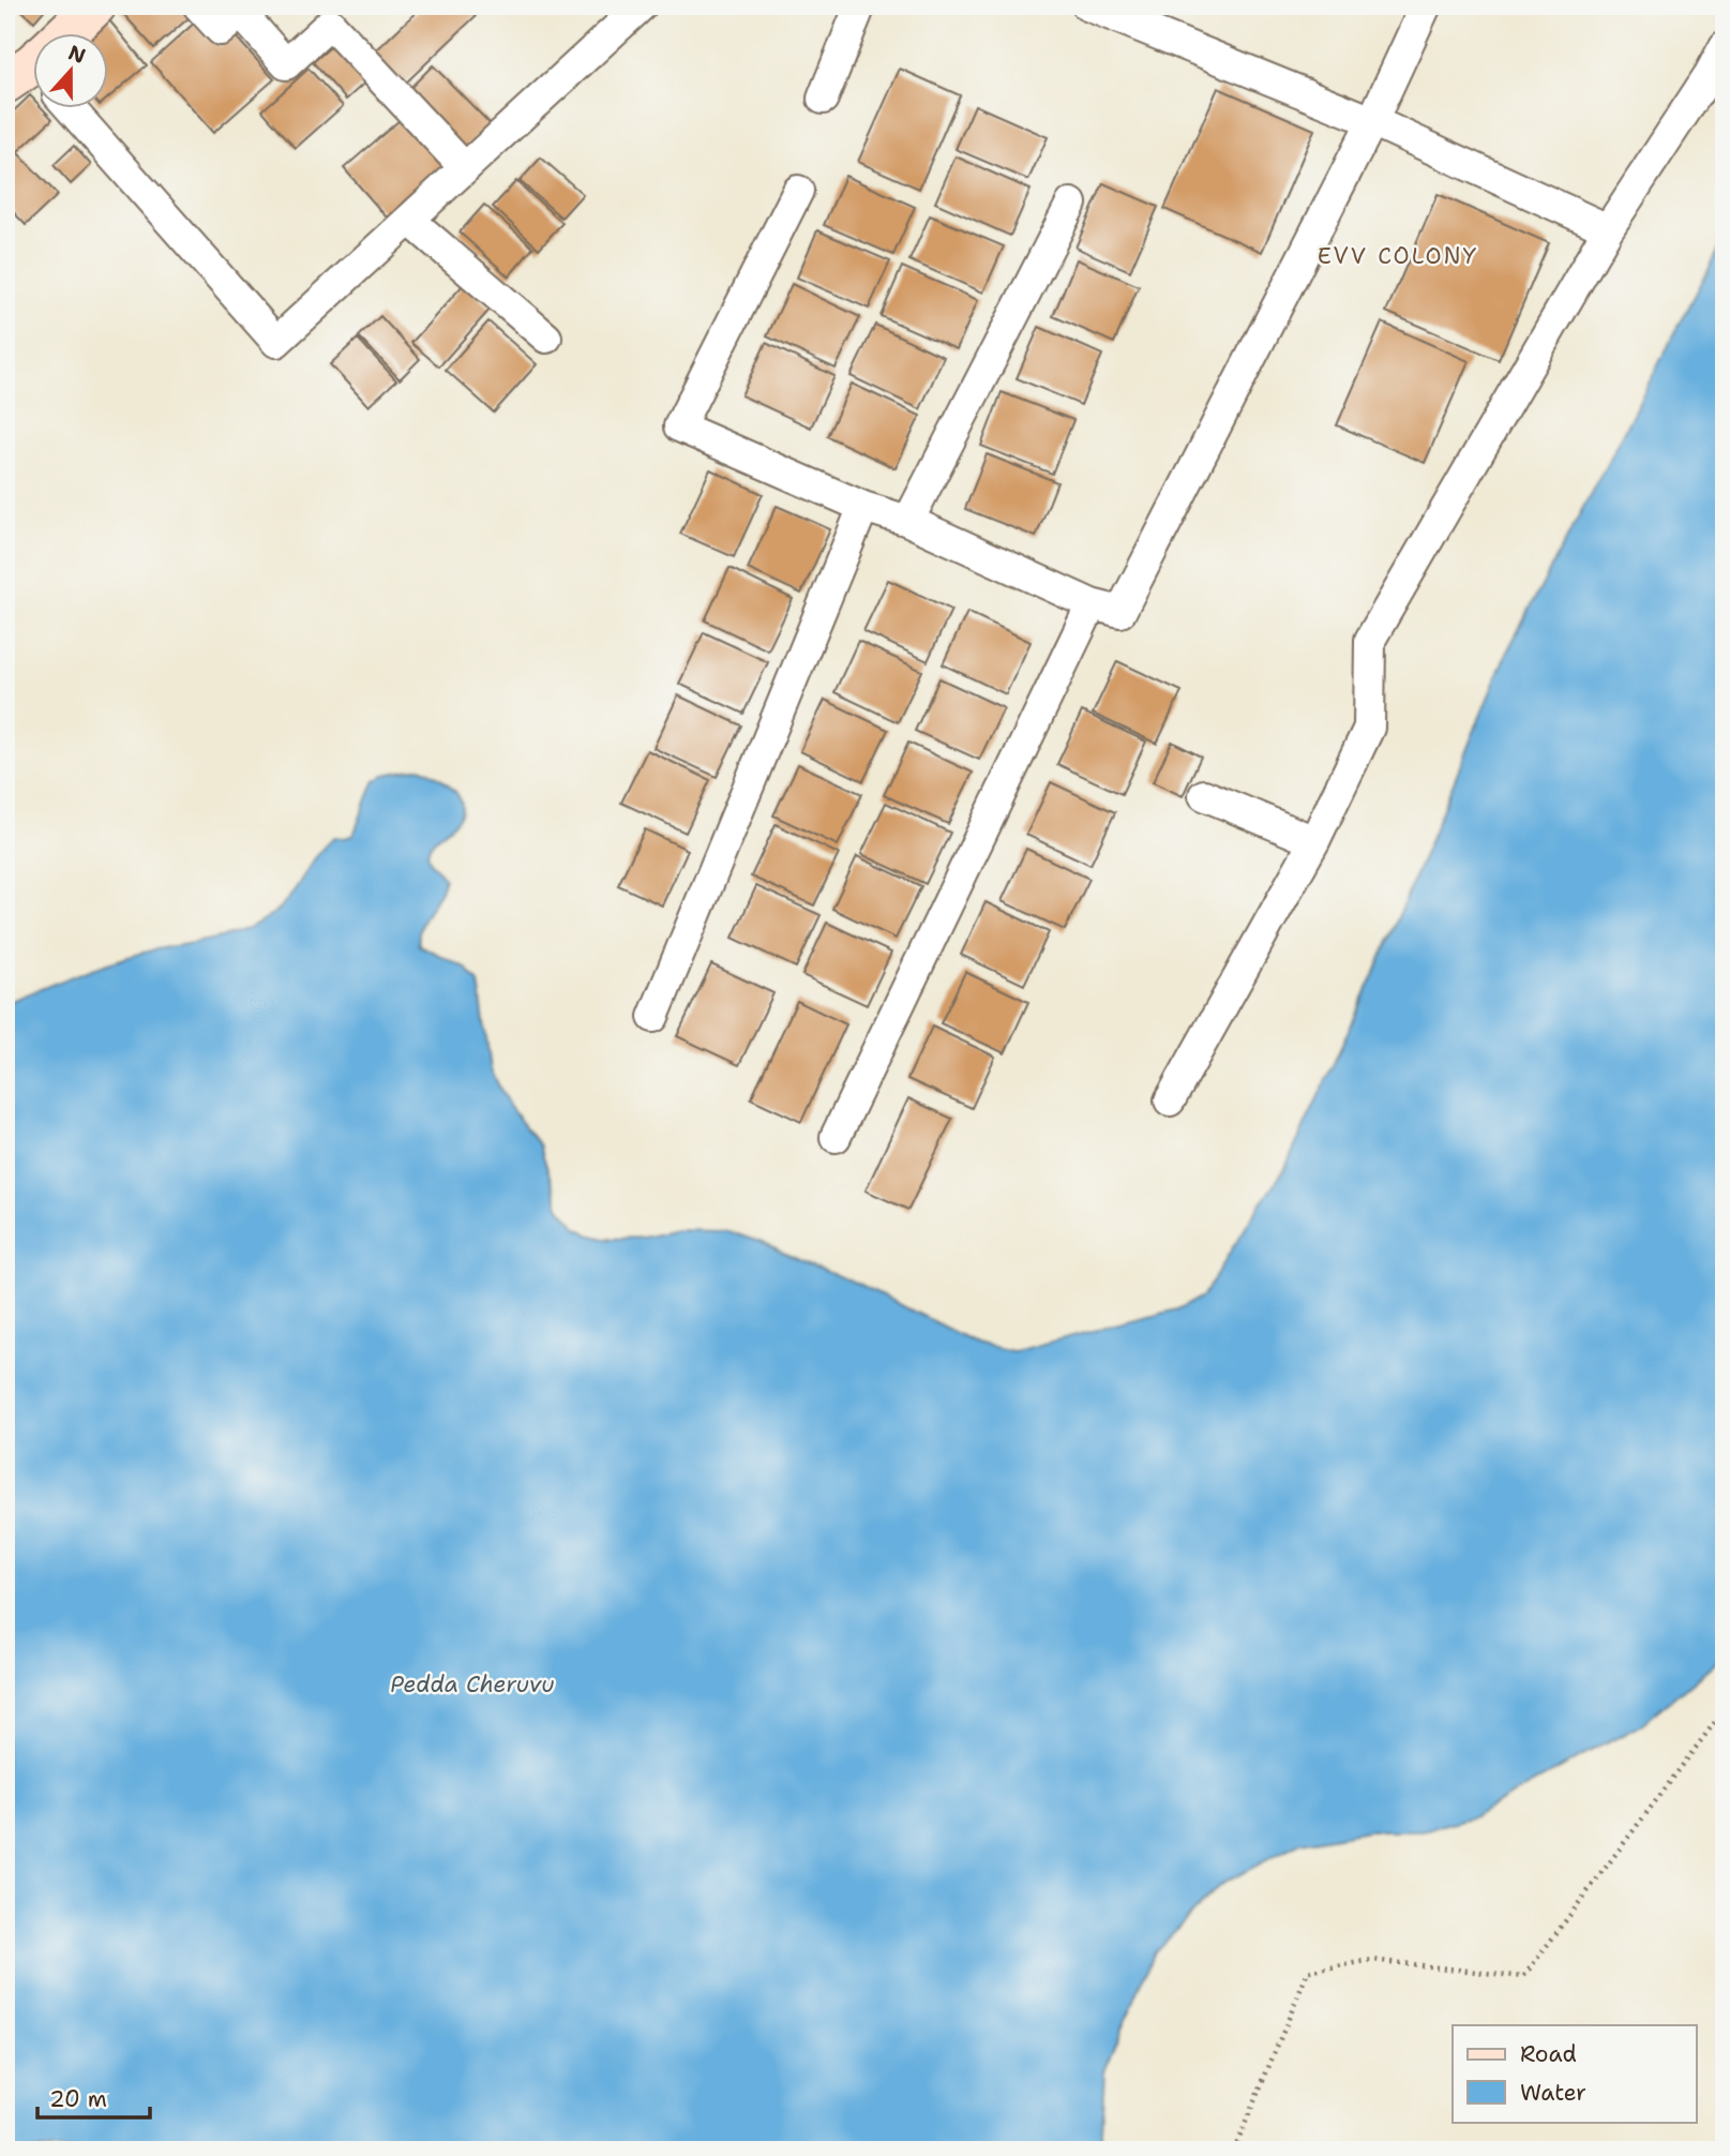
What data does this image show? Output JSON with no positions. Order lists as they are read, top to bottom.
{
  "districts": ["EVV COLONY"],
  "water": ["Pedda Cheruvu"],
  "legend": ["Road", "Water"],
  "scale_bar": "20 m",
  "north": "top"
}
